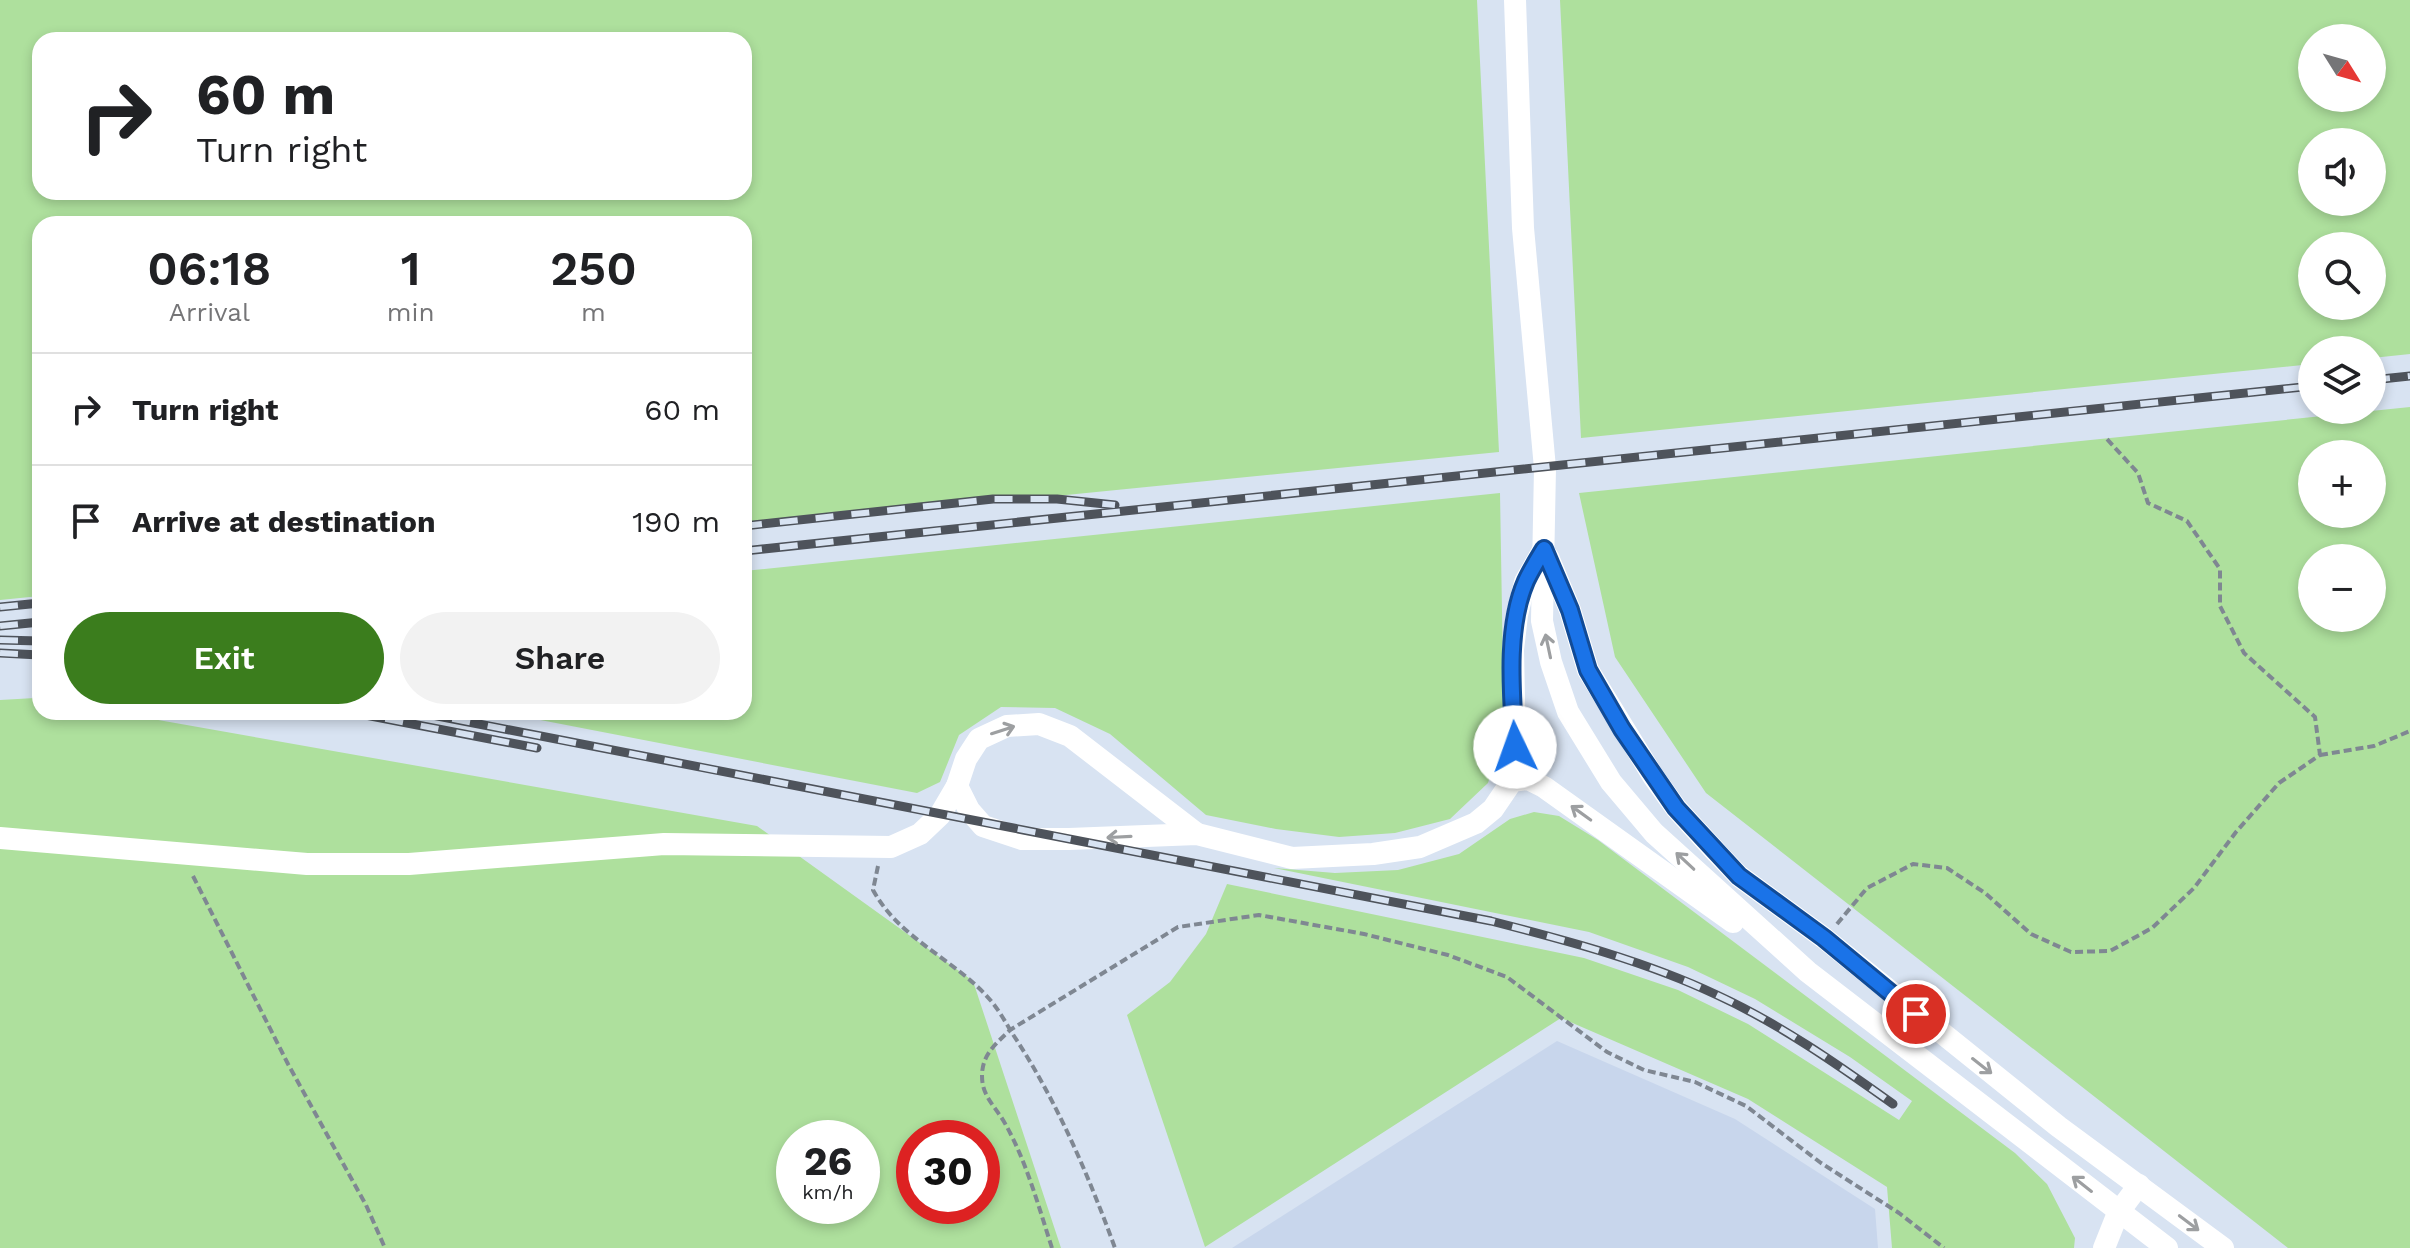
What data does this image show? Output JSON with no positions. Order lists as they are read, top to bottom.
{
  "north": "bottom right",
  "page": {
    "map_buttons": ["+", "−"],
    "turn": ["60 m", "Turn right"],
    "eta": [
      "06:18",
      "Arrival",
      "1",
      "min",
      "250",
      "m"
    ],
    "list": [
      {
        "name": "Turn right",
        "value": "60 m"
      },
      {
        "name": "Arrive at destination",
        "value": "190 m"
      }
    ],
    "buttons": ["Exit", "Share"],
    "speed": "26 km/h",
    "limit": "30"
  }
}
